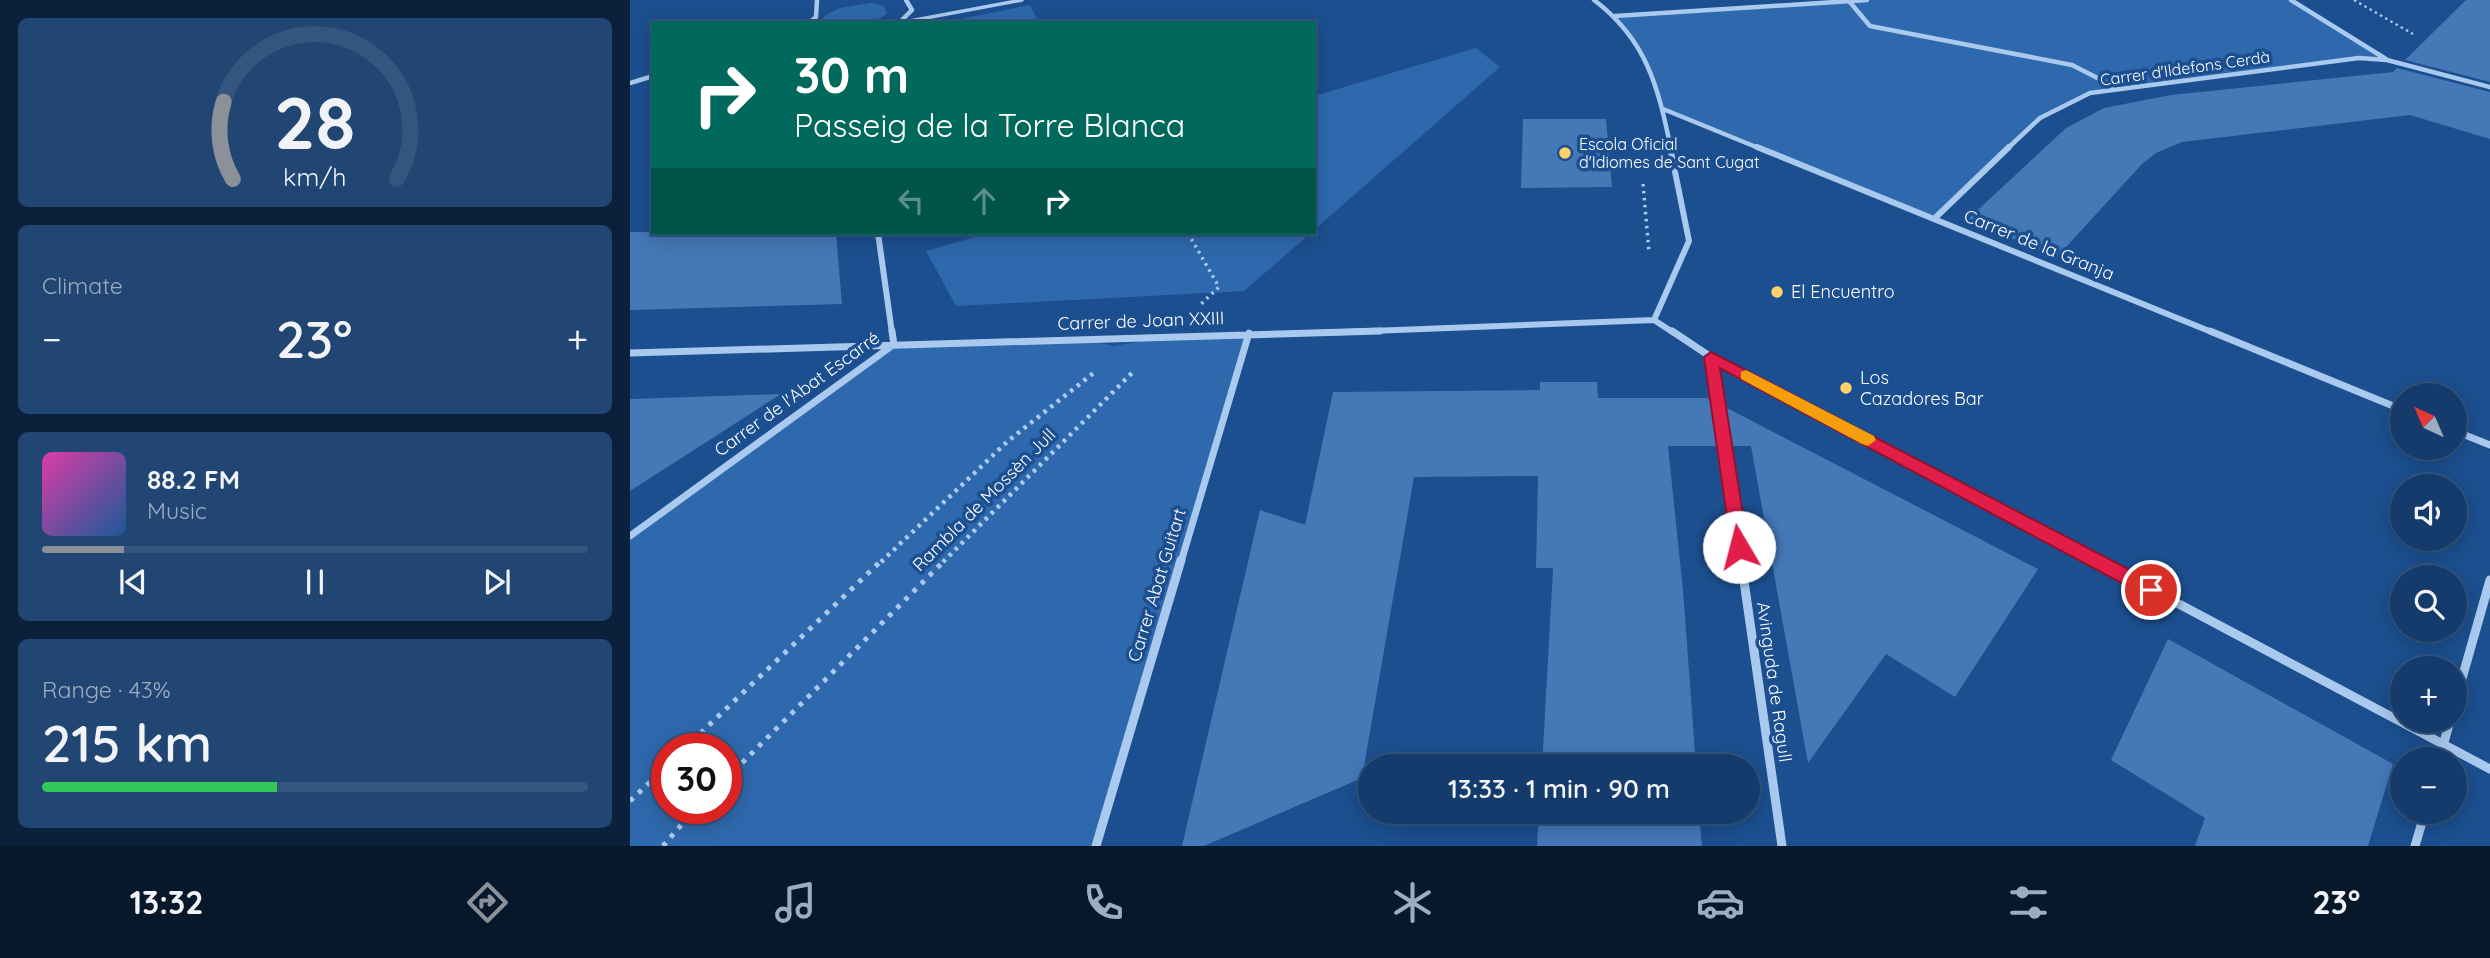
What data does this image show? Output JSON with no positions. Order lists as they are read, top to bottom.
{
  "streets": {
    "street": [
      "Carrer d'Ildefons Cerdà",
      "Carrer de la Granja",
      "Carrer de Joan XXIII",
      "Carrer de l'Abat Escarré",
      "Carrer Abat Guitart",
      "Avinguda de Ragull"
    ],
    "path": ["Rambla de Mossèn Jull"]
  },
  "crossings": [
    ["Carrer d'Ildefons Cerdà", "Carrer de la Granja"],
    ["Carrer de Joan XXIII", "Carrer de l'Abat Escarré"],
    ["Carrer de Joan XXIII", "Rambla de Mossèn Jull"],
    ["Carrer de Joan XXIII", "Carrer Abat Guitart"]
  ],
  "places": ["Escola Oficial d'Idiomes de Sant Cugat", "El Encuentro", "Los Cazadores Bar"],
  "north": "top left",
  "page": {
    "turn": ["30 m", "Passeig de la Torre Blanca"],
    "tile": [
      "Climate",
      ["Range · 43%", "215 km"]
    ],
    "heat": ["−", "23°", "+"],
    "map_buttons": ["+", "−"],
    "song": ["88.2 FM", "Music"],
    "limit": "30",
    "trip": "13:33 · 1 min · 90 m",
    "tabs": ["13:32", "23°"],
    "gauge": ["28", "km/h"]
  }
}
